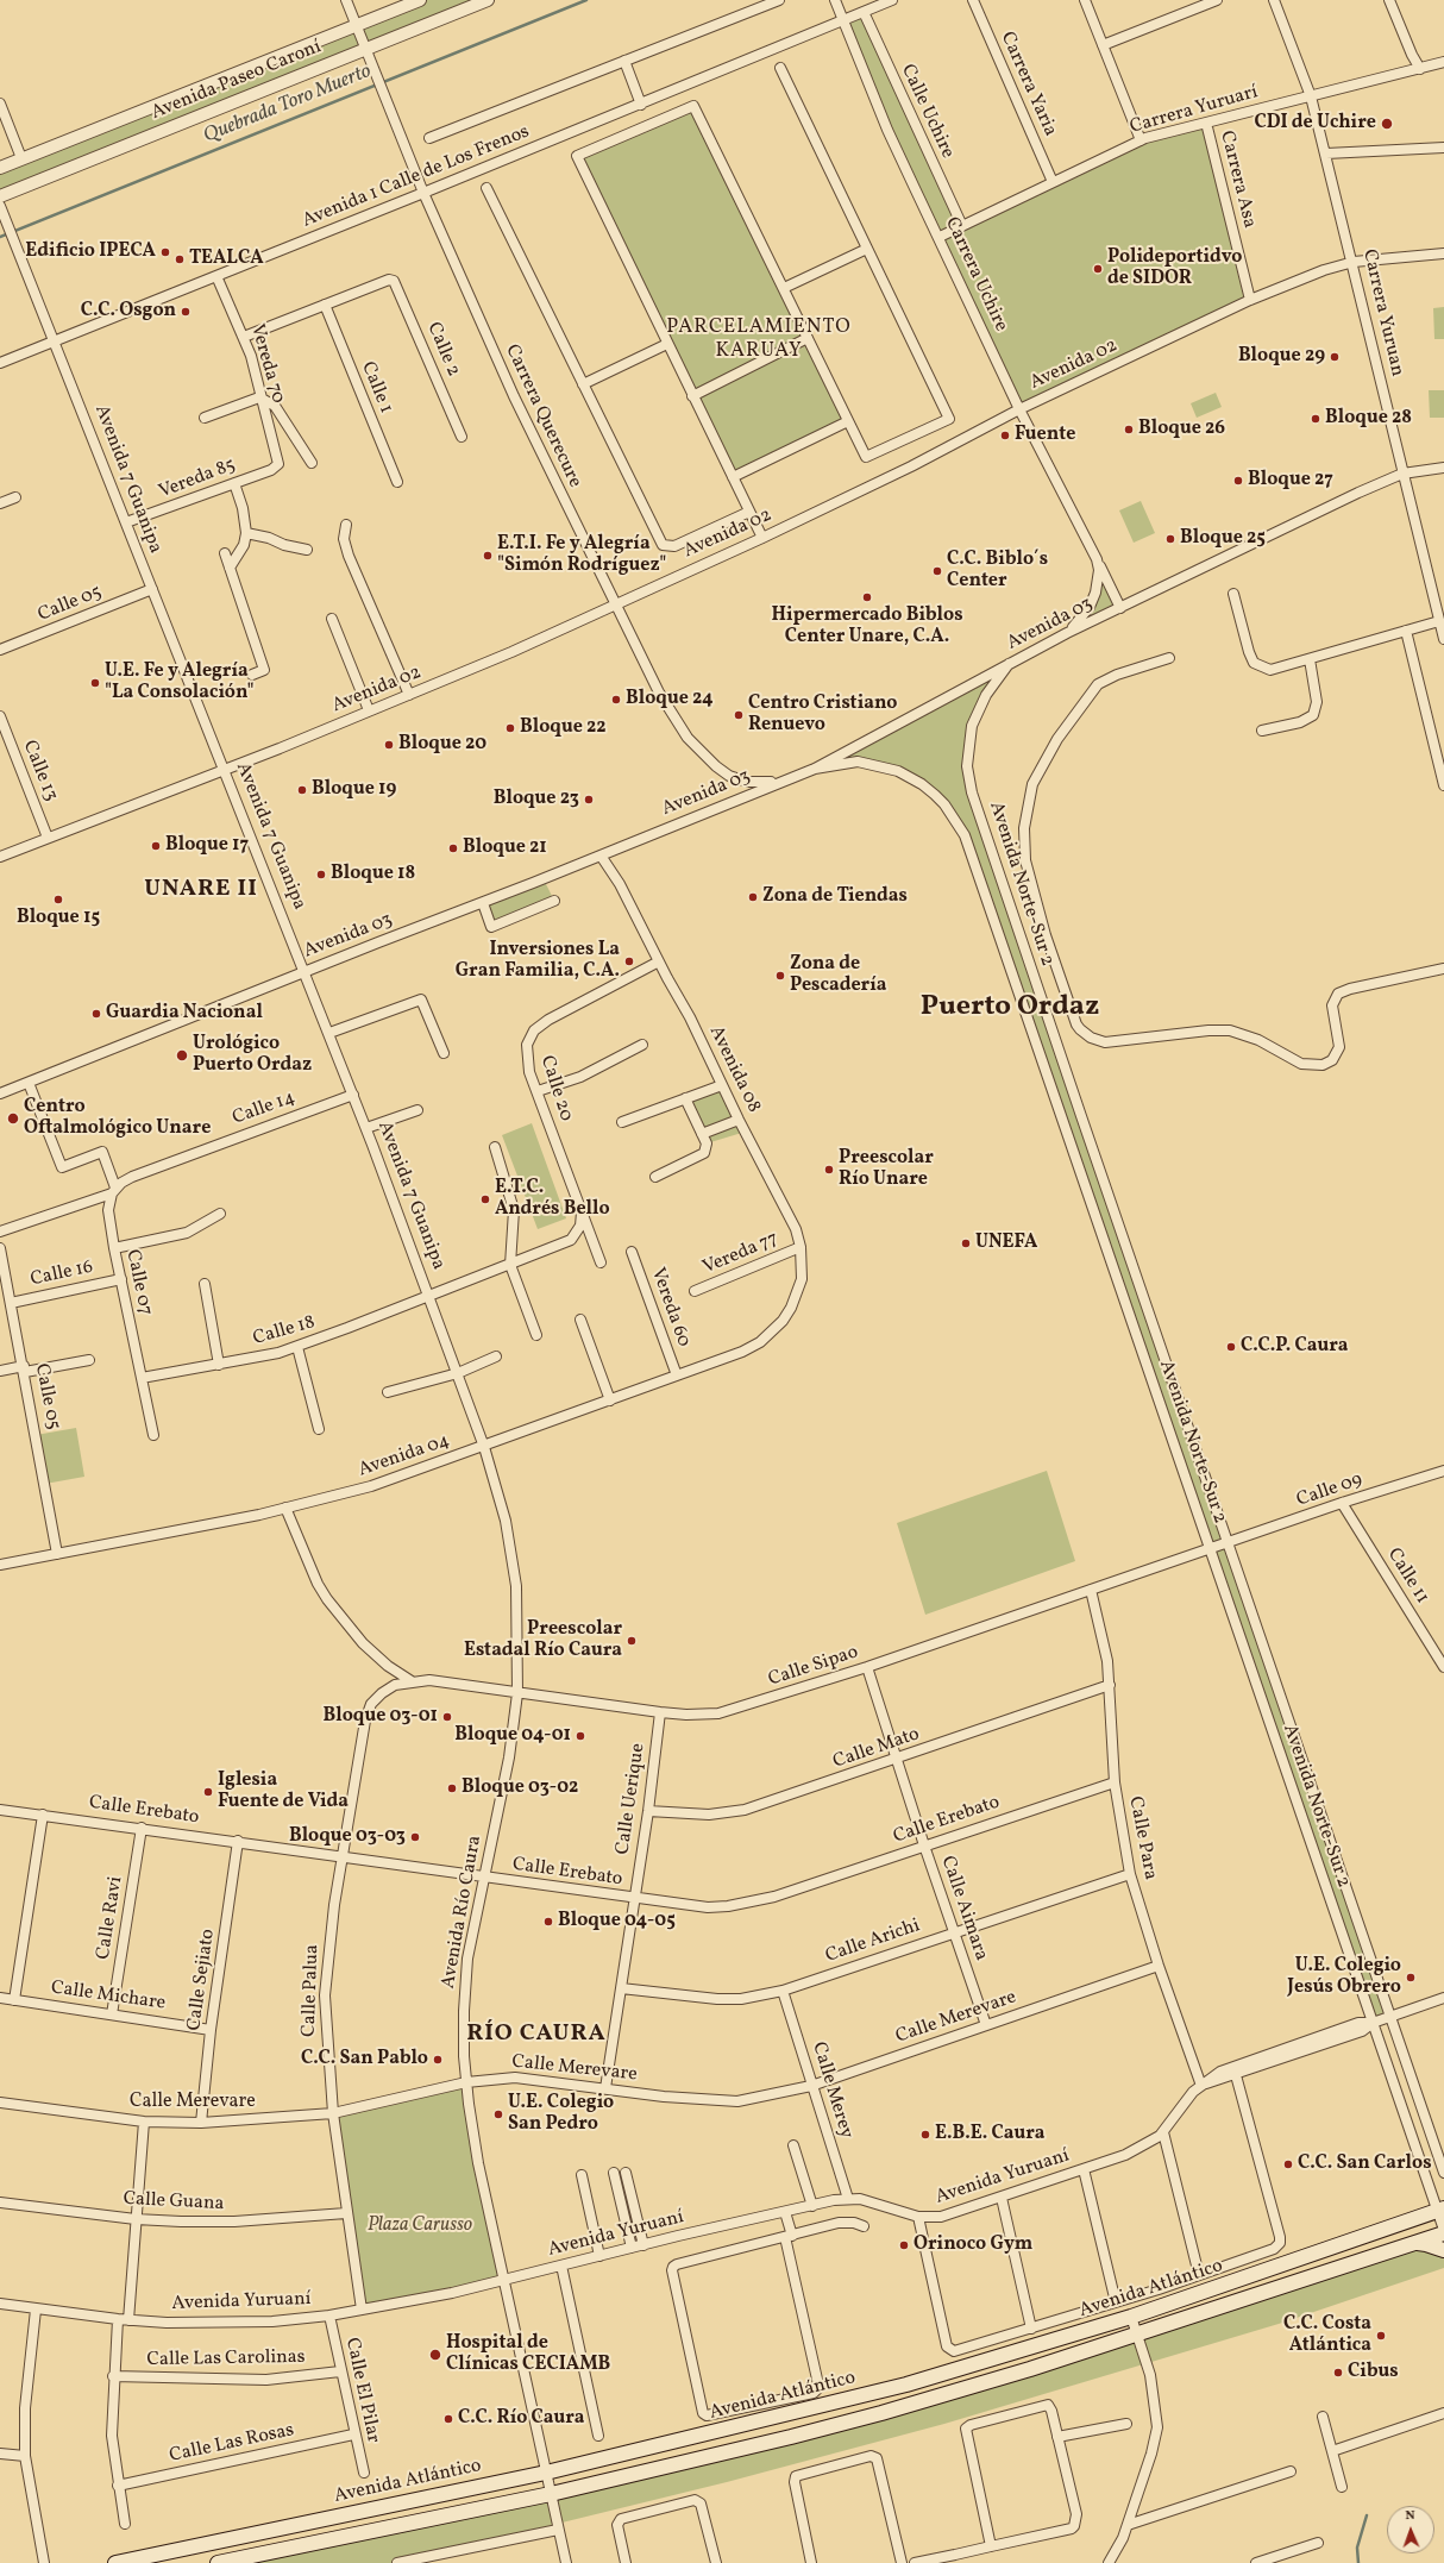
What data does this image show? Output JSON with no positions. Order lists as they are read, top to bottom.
{
  "streets": {
    "main road": ["Avenida Atlántico"],
    "street": [
      "Avenida Paseo Caroní",
      "Carrera Yaria",
      "Carrera Yuruarí",
      "Calle Uchire",
      "Avenida 1 Calle de Los Frenos",
      "Carrera Asa",
      "Carrera Uchire",
      "Carrera Yuruan",
      "Calle 2",
      "Vereda 70",
      "Avenida 02",
      "Calle 1",
      "Carrera Querecure",
      "Avenida 7 Guanipa",
      "Vereda 85",
      "Calle 05",
      "Avenida 03",
      "Calle 13",
      "Avenida Norte-Sur 2",
      "Avenida 08",
      "Calle 20",
      "Calle 14",
      "Vereda 77",
      "Calle 16",
      "Calle 07",
      "Vereda 60",
      "Calle 18",
      "Avenida 04",
      "Calle 09",
      "Calle 11",
      "Calle Sipao",
      "Calle Mato",
      "Calle Uerique",
      "Calle Erebato",
      "Calle Para",
      "Calle Aimara",
      "Avenida Río Caura",
      "Calle Ravi",
      "Calle Arichi",
      "Calle Sejiato",
      "Calle Palua",
      "Calle Michare",
      "Calle Merevare",
      "Calle Merey",
      "Avenida Yuruaní",
      "Calle Guana",
      "Calle Las Carolinas",
      "Calle El Pilar",
      "Calle Las Rosas"
    ]
  },
  "crossings": [
    ["Avenida Paseo Caroní", "Carrera Querecure"],
    ["Carrera Yaria", "Carrera Yuruarí"],
    ["Carrera Yuruarí", "Calle Uchire"],
    ["Carrera Yuruarí", "Carrera Asa"],
    ["Carrera Yuruarí", "Carrera Uchire"],
    ["Carrera Yuruarí", "Carrera Yuruan"],
    ["Calle Uchire", "Avenida 1 Calle de Los Frenos"],
    ["Avenida 1 Calle de Los Frenos", "Carrera Uchire"],
    ["Avenida 1 Calle de Los Frenos", "Vereda 70"],
    ["Avenida 1 Calle de Los Frenos", "Carrera Querecure"],
    ["Avenida 1 Calle de Los Frenos", "Avenida 7 Guanipa"],
    ["Carrera Asa", "Avenida 02"],
    ["Carrera Uchire", "Avenida 02"],
    ["Carrera Uchire", "Avenida 03"],
    ["Carrera Yuruan", "Avenida 02"],
    ["Carrera Yuruan", "Avenida 03"],
    ["Calle 2", "Calle 1"],
    ["Vereda 70", "Vereda 85"],
    ["Avenida 02", "Carrera Querecure"],
    ["Avenida 02", "Avenida 7 Guanipa"],
    ["Avenida 02", "Calle 13"],
    ["Carrera Querecure", "Avenida 03"],
    ["Avenida 7 Guanipa", "Vereda 85"],
    ["Avenida 7 Guanipa", "Calle 05"],
    ["Avenida 7 Guanipa", "Avenida 03"],
    ["Avenida 7 Guanipa", "Calle 14"],
    ["Avenida 7 Guanipa", "Calle 18"],
    ["Avenida 7 Guanipa", "Avenida 04"],
    ["Avenida 7 Guanipa", "Avenida Río Caura"],
    ["Calle 05", "Calle 16"],
    ["Calle 05", "Avenida 04"],
    ["Avenida 03", "Avenida Norte-Sur 2"],
    ["Avenida 03", "Avenida 08"],
    ["Avenida Norte-Sur 2", "Calle 09"],
    ["Avenida Norte-Sur 2", "Calle Sipao"],
    ["Avenida Norte-Sur 2", "Avenida Yuruaní"],
    ["Avenida Norte-Sur 2", "Avenida Atlántico"],
    ["Avenida 08", "Calle 20"],
    ["Avenida 08", "Vereda 77"],
    ["Avenida 08", "Avenida 04"],
    ["Calle 14", "Calle 07"],
    ["Calle 16", "Calle 07"],
    ["Calle 07", "Calle 18"],
    ["Vereda 60", "Avenida 04"],
    ["Avenida 04", "Avenida Río Caura"],
    ["Calle 09", "Calle 11"],
    ["Calle 09", "Calle Sipao"],
    ["Calle Sipao", "Calle Uerique"],
    ["Calle Sipao", "Calle Para"],
    ["Calle Sipao", "Calle Aimara"],
    ["Calle Sipao", "Avenida Río Caura"],
    ["Calle Sipao", "Calle Palua"],
    ["Calle Mato", "Calle Uerique"],
    ["Calle Mato", "Calle Para"],
    ["Calle Mato", "Calle Aimara"],
    ["Calle Uerique", "Calle Erebato"],
    ["Calle Uerique", "Calle Arichi"],
    ["Calle Uerique", "Calle Merevare"],
    ["Calle Erebato", "Calle Para"],
    ["Calle Erebato", "Calle Aimara"],
    ["Calle Erebato", "Avenida Río Caura"],
    ["Calle Erebato", "Calle Ravi"],
    ["Calle Erebato", "Calle Sejiato"],
    ["Calle Erebato", "Calle Palua"],
    ["Calle Para", "Calle Arichi"],
    ["Calle Para", "Calle Merevare"],
    ["Calle Para", "Avenida Yuruaní"],
    ["Calle Aimara", "Calle Arichi"],
    ["Calle Aimara", "Calle Merevare"],
    ["Avenida Río Caura", "Calle Merevare"],
    ["Avenida Río Caura", "Avenida Yuruaní"],
    ["Avenida Río Caura", "Avenida Atlántico"],
    ["Calle Ravi", "Calle Michare"],
    ["Calle Arichi", "Calle Merey"],
    ["Calle Sejiato", "Calle Michare"],
    ["Calle Sejiato", "Calle Merevare"],
    ["Calle Palua", "Calle Merevare"],
    ["Calle Palua", "Avenida Yuruaní"],
    ["Calle Palua", "Calle Guana"],
    ["Calle Merevare", "Calle Merey"],
    ["Calle Merey", "Avenida Yuruaní"],
    ["Avenida Yuruaní", "Calle El Pilar"],
    ["Calle Las Carolinas", "Calle El Pilar"],
    ["Calle El Pilar", "Calle Las Rosas"]
  ],
  "districts": [
    "PARCELAMIENTO KARUAY",
    "UNARE II",
    "Puerto Ordaz",
    "RÍO CAURA"
  ],
  "water": ["Quebrada Toro Muerto"],
  "parks": ["Plaza Carusso"],
  "places": [
    "CDI de Uchire",
    "Edificio IPECA",
    "TEALCA",
    "Polideportidvo de SIDOR",
    "C.C. Osgon",
    "Bloque 29",
    "Bloque 28",
    "Bloque 26",
    "Fuente",
    "Bloque 27",
    "Bloque 25",
    "E.T.I. Fe y Alegría \"Simón Rodríguez\"",
    "C.C. Biblo´s Center",
    "Hipermercado Biblos Center Unare, C.A.",
    "U.E. Fe y Alegría \"La Consolación\"",
    "Bloque 24",
    "Centro Cristiano Renuevo",
    "Bloque 22",
    "Bloque 20",
    "Bloque 19",
    "Bloque 23",
    "Bloque 17",
    "Bloque 21",
    "Bloque 18",
    "Zona de Tiendas",
    "Bloque 15",
    "Inversiones La Gran Familia, C.A.",
    "Zona de Pescadería",
    "Guardia Nacional",
    "Urológico Puerto Ordaz",
    "Centro Oftalmológico Unare",
    "Preescolar Río Unare",
    "E.T.C. Andrés Bello",
    "UNEFA",
    "C.C.P. Caura",
    "Preescolar Estadal Río Caura",
    "Bloque 03-01",
    "Bloque 04-01",
    "Bloque 03-02",
    "Iglesia Fuente de Vida",
    "Bloque 03-03",
    "Bloque 04-05",
    "U.E. Colegio Jesús Obrero",
    "C.C. San Pablo",
    "U.E. Colegio San Pedro",
    "E.B.E. Caura",
    "C.C. San Carlos",
    "Orinoco Gym",
    "C.C. Costa Atlántica",
    "Hospital de Clínicas CECIAMB",
    "Cibus",
    "C.C. Río Caura"
  ],
  "north": "top"
}
